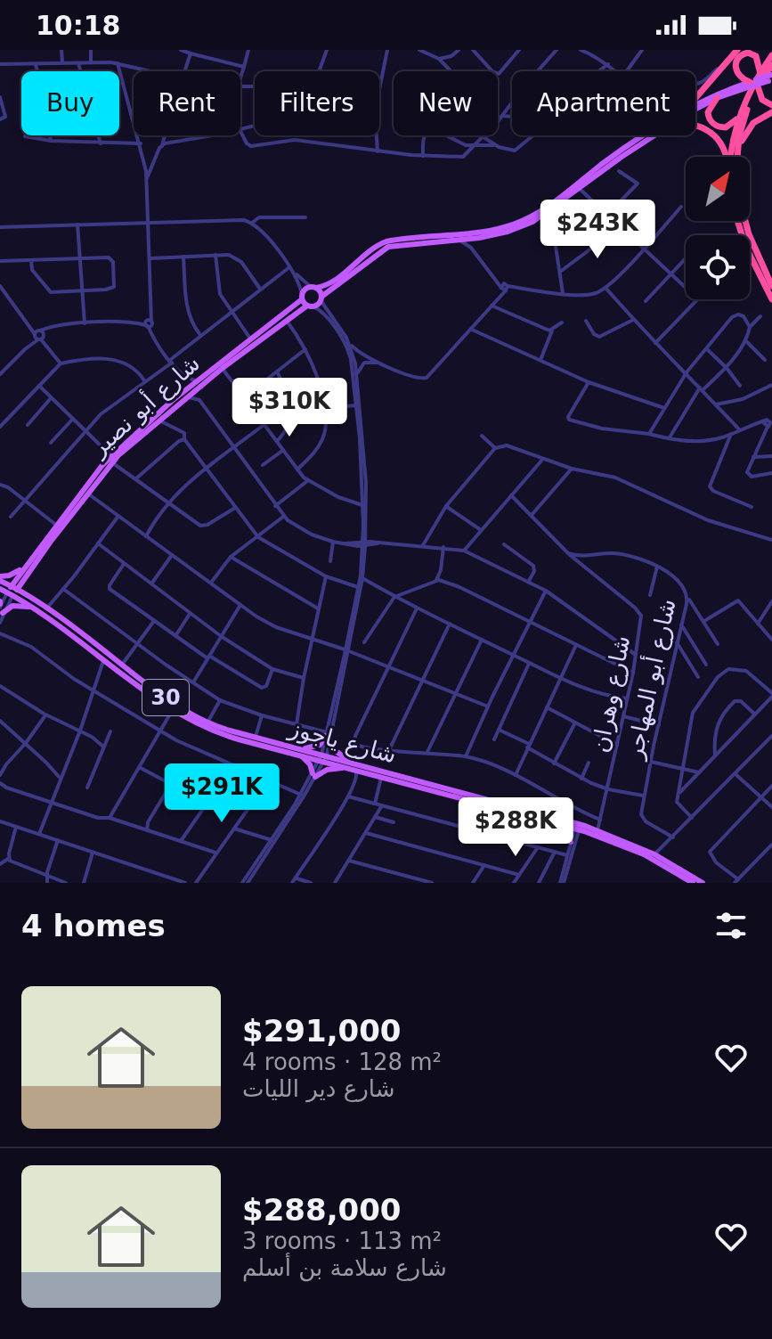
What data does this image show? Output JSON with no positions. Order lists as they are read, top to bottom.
{
  "streets": {
    "main road": ["شارع أبو نصير", "30", "شارع ياجوز"],
    "street": ["شارع أبو المهاجر", "شارع وهران"]
  },
  "crossings": [
    ["شارع أبو نصير", "شارع ياجوز"],
    ["شارع أبو المهاجر", "شارع وهران"],
    ["شارع وهران", "شارع ياجوز"]
  ],
  "north": "top right",
  "page": {
    "status": "10:18",
    "chip": [
      "Buy",
      "Rent",
      "Filters",
      "New",
      "Apartment"
    ],
    "price": [
      "$243K",
      "$310K",
      "$291K",
      "$288K"
    ],
    "heading": "4 homes",
    "list": [
      {
        "name": "$291,000",
        "note": "4 rooms · 128 m² · شارع دير الليات"
      },
      {
        "name": "$288,000",
        "note": "3 rooms · 113 m² · شارع سلامة بن أسلم"
      }
    ]
  }
}
